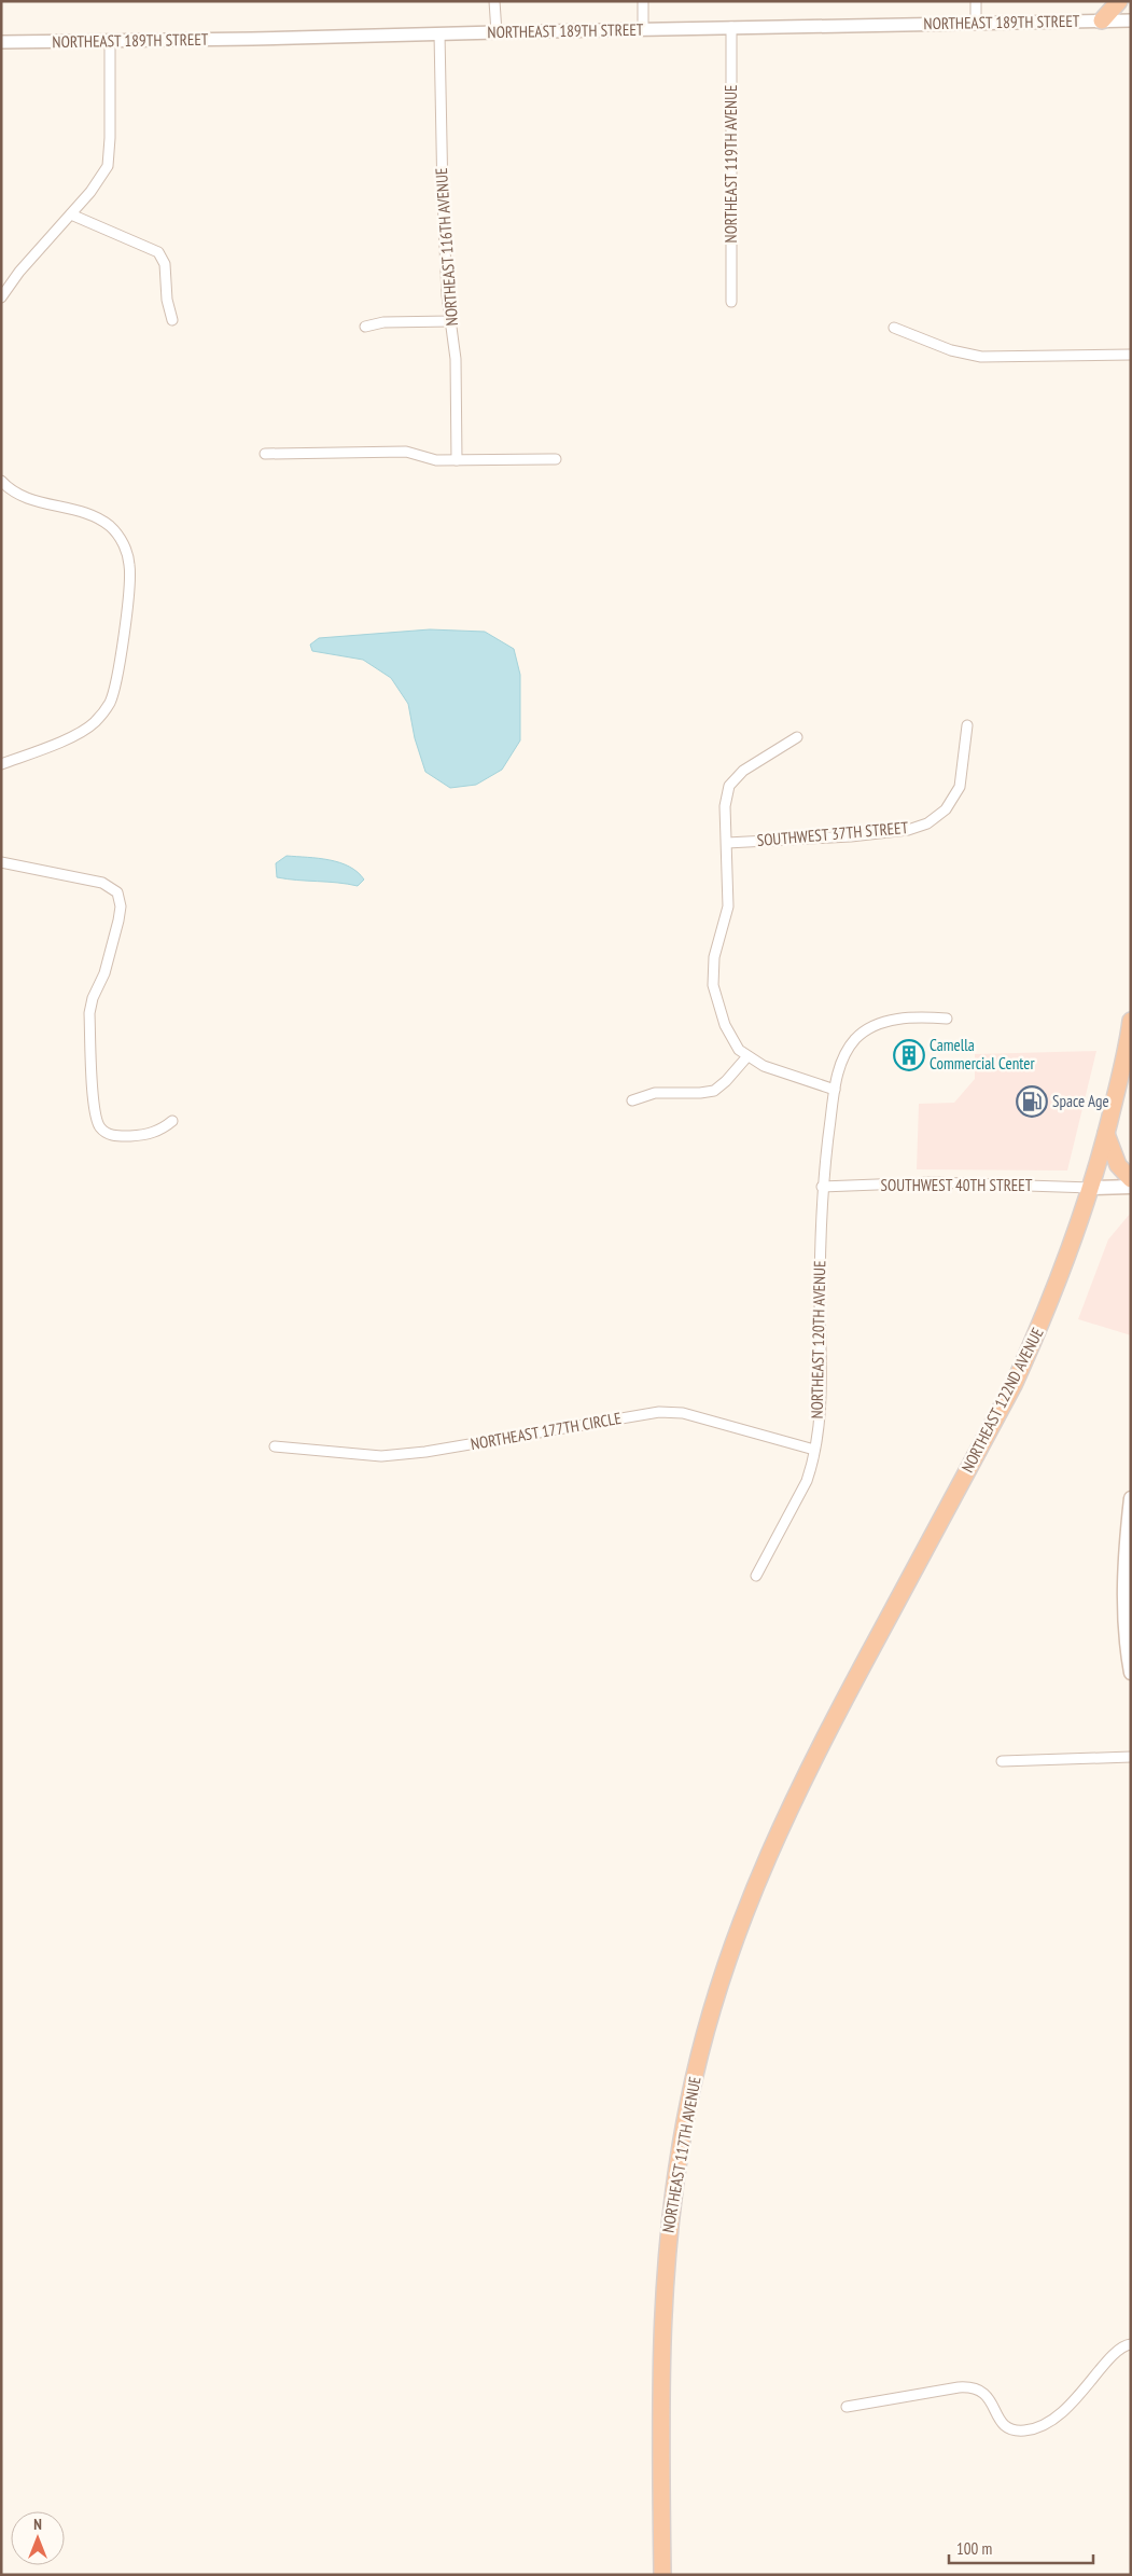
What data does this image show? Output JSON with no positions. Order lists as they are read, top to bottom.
{
  "streets": {
    "highway": ["NORTHEAST 122ND AVENUE", "NORTHEAST 117TH AVENUE"],
    "street": [
      "NORTHEAST 189TH STREET",
      "NORTHEAST 119TH AVENUE",
      "NORTHEAST 116TH AVENUE",
      "SOUTHWEST 37TH STREET",
      "SOUTHWEST 40TH STREET",
      "NORTHEAST 120TH AVENUE",
      "NORTHEAST 177TH CIRCLE"
    ]
  },
  "crossings": [
    ["NORTHEAST 189TH STREET", "NORTHEAST 119TH AVENUE"],
    ["NORTHEAST 189TH STREET", "NORTHEAST 116TH AVENUE"],
    ["SOUTHWEST 40TH STREET", "NORTHEAST 120TH AVENUE"],
    ["SOUTHWEST 40TH STREET", "NORTHEAST 122ND AVENUE"],
    ["NORTHEAST 120TH AVENUE", "NORTHEAST 177TH CIRCLE"],
    ["NORTHEAST 122ND AVENUE", "NORTHEAST 117TH AVENUE"]
  ],
  "places": {
    "building": ["Camella Commercial Center"],
    "fuel station": ["Space Age"]
  },
  "scale_bar": "100 m",
  "north": "top"
}
